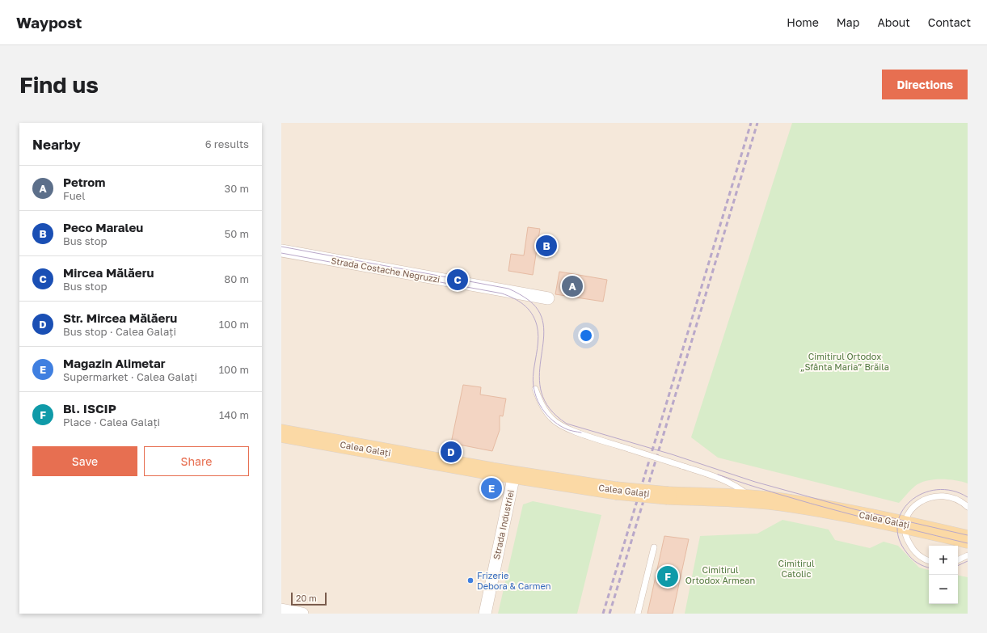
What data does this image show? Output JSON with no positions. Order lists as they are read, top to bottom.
{
  "streets": {
    "main road": ["Calea Galați"],
    "street": ["Strada Costache Negruzzi", "Strada Industriei"]
  },
  "crossings": [
    ["Calea Galați", "Strada Industriei"]
  ],
  "parks": ["Cimitirul Ortodox „Sfânta Maria” Brăila", "Cimitirul Catolic", "Cimitirul Ortodox Armean"],
  "places": ["Frizerie Debora & Carmen"],
  "scale_bar": "20 m",
  "page": {
    "header": "Waypost",
    "nav": [
      "Home",
      "Map",
      "About",
      "Contact"
    ],
    "buttons": [
      "Directions",
      ["Save", "Share"]
    ],
    "title": "Find us",
    "heading": ["Nearby", "6 results"],
    "list": [
      {
        "mark": "A",
        "name": "Petrom",
        "note": "Fuel",
        "value": "30 m"
      },
      {
        "mark": "B",
        "name": "Peco Maraleu",
        "note": "Bus stop",
        "value": "50 m"
      },
      {
        "mark": "C",
        "name": "Mircea Mălăeru",
        "note": "Bus stop",
        "value": "80 m"
      },
      {
        "mark": "D",
        "name": "Str. Mircea Mălăeru",
        "note": "Bus stop · Calea Galați",
        "value": "100 m"
      },
      {
        "mark": "E",
        "name": "Magazin Alimetar",
        "note": "Supermarket · Calea Galați",
        "value": "100 m"
      },
      {
        "mark": "F",
        "name": "Bl. ISCIP",
        "note": "Place · Calea Galați",
        "value": "140 m"
      }
    ],
    "pins": [
      "B",
      "C",
      "A",
      "D",
      "E",
      "F"
    ],
    "map_buttons": ["+", "−"],
    "scale": "20 m"
  }
}
